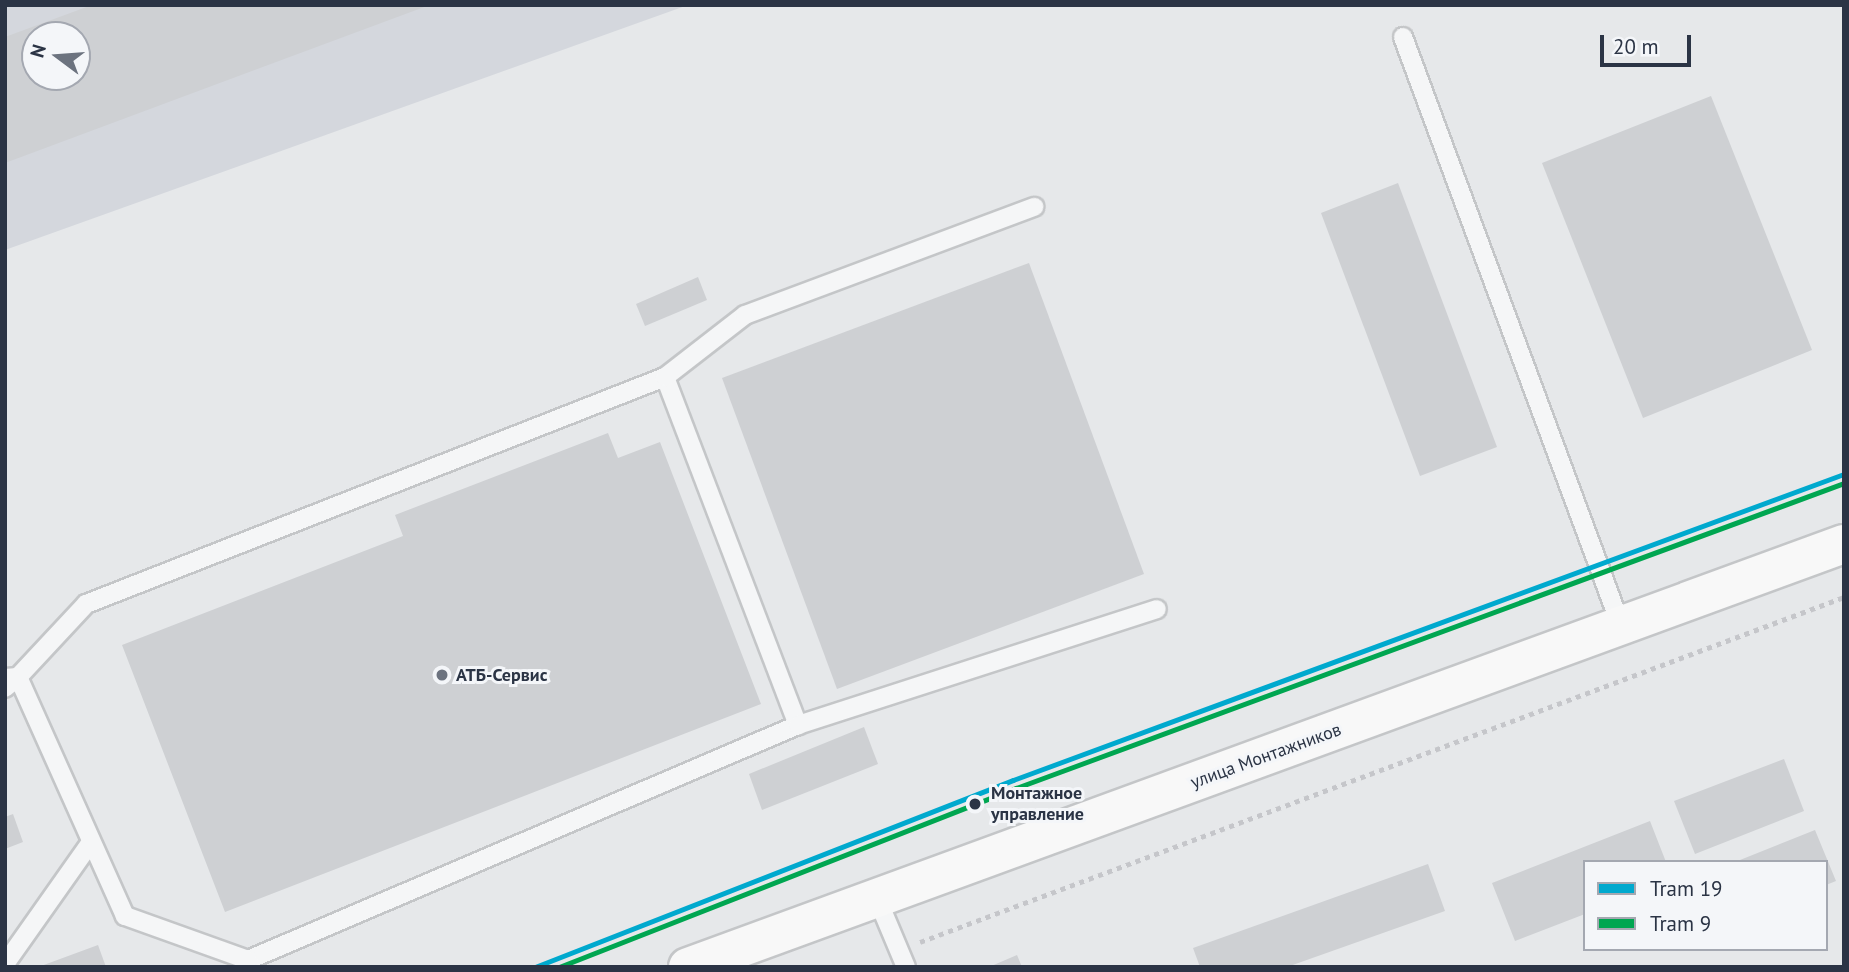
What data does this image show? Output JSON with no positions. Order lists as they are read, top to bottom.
{
  "streets": {
    "main road": ["улица Монтажников"]
  },
  "places": ["АТБ-Сервис", "Монтажное управление"],
  "lines": ["tram line 19", "tram line 9"],
  "legend": ["Tram 19", "Tram 9"],
  "scale_bar": "20 m",
  "north": "left"
}
